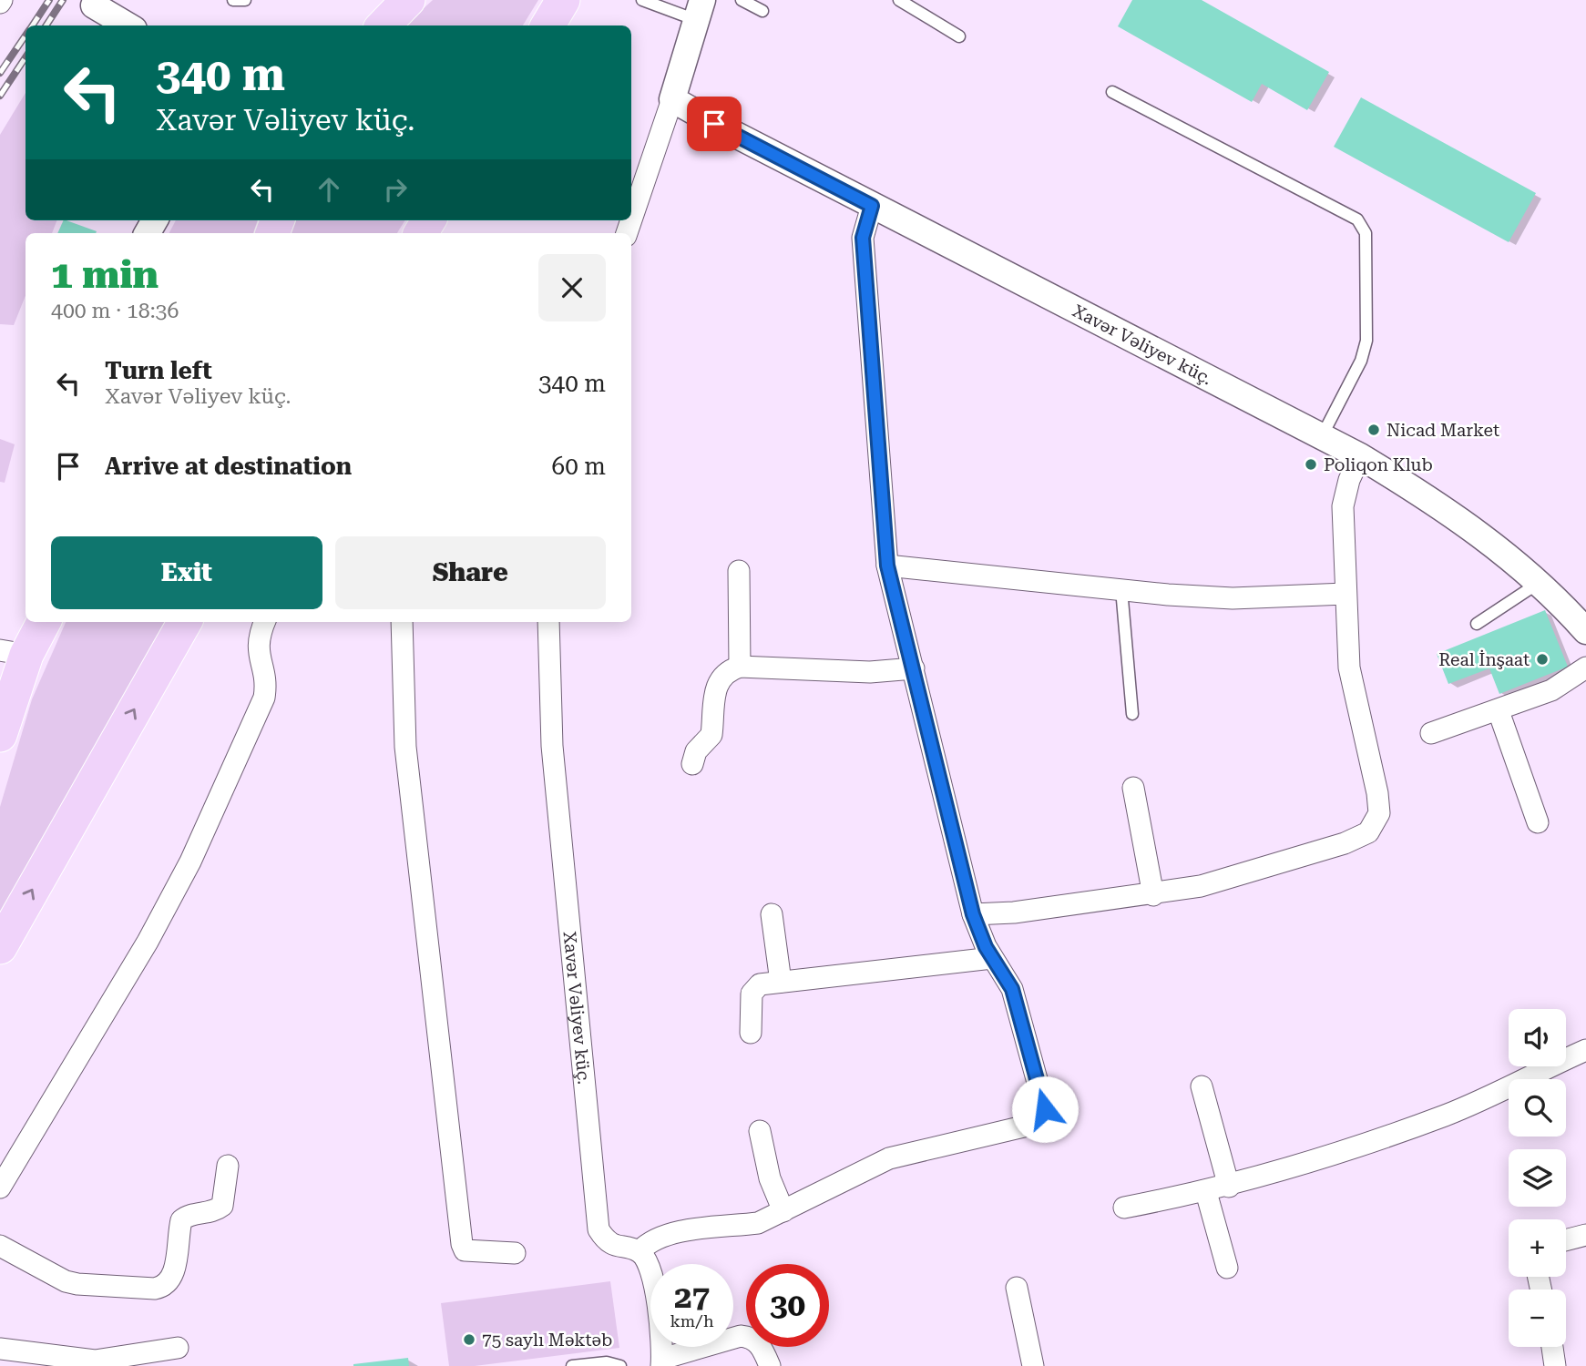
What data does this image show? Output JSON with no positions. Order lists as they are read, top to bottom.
{
  "streets": {
    "street": ["Xavər Vəliyev küç."]
  },
  "places": [
    "Nicad Market",
    "Poliqon Klub",
    "Real İnşaat",
    "75 saylı Məktəb"
  ],
  "page": {
    "turn": ["340 m", "Xavər Vəliyev küç."],
    "heading": ["1 min", "400 m · 18:36"],
    "list": [
      {
        "name": "Turn left",
        "note": "Xavər Vəliyev küç.",
        "value": "340 m"
      },
      {
        "name": "Arrive at destination",
        "value": "60 m"
      }
    ],
    "buttons": ["Exit", "Share"],
    "map_buttons": ["+", "−"],
    "speed": "27 km/h",
    "limit": "30"
  }
}
